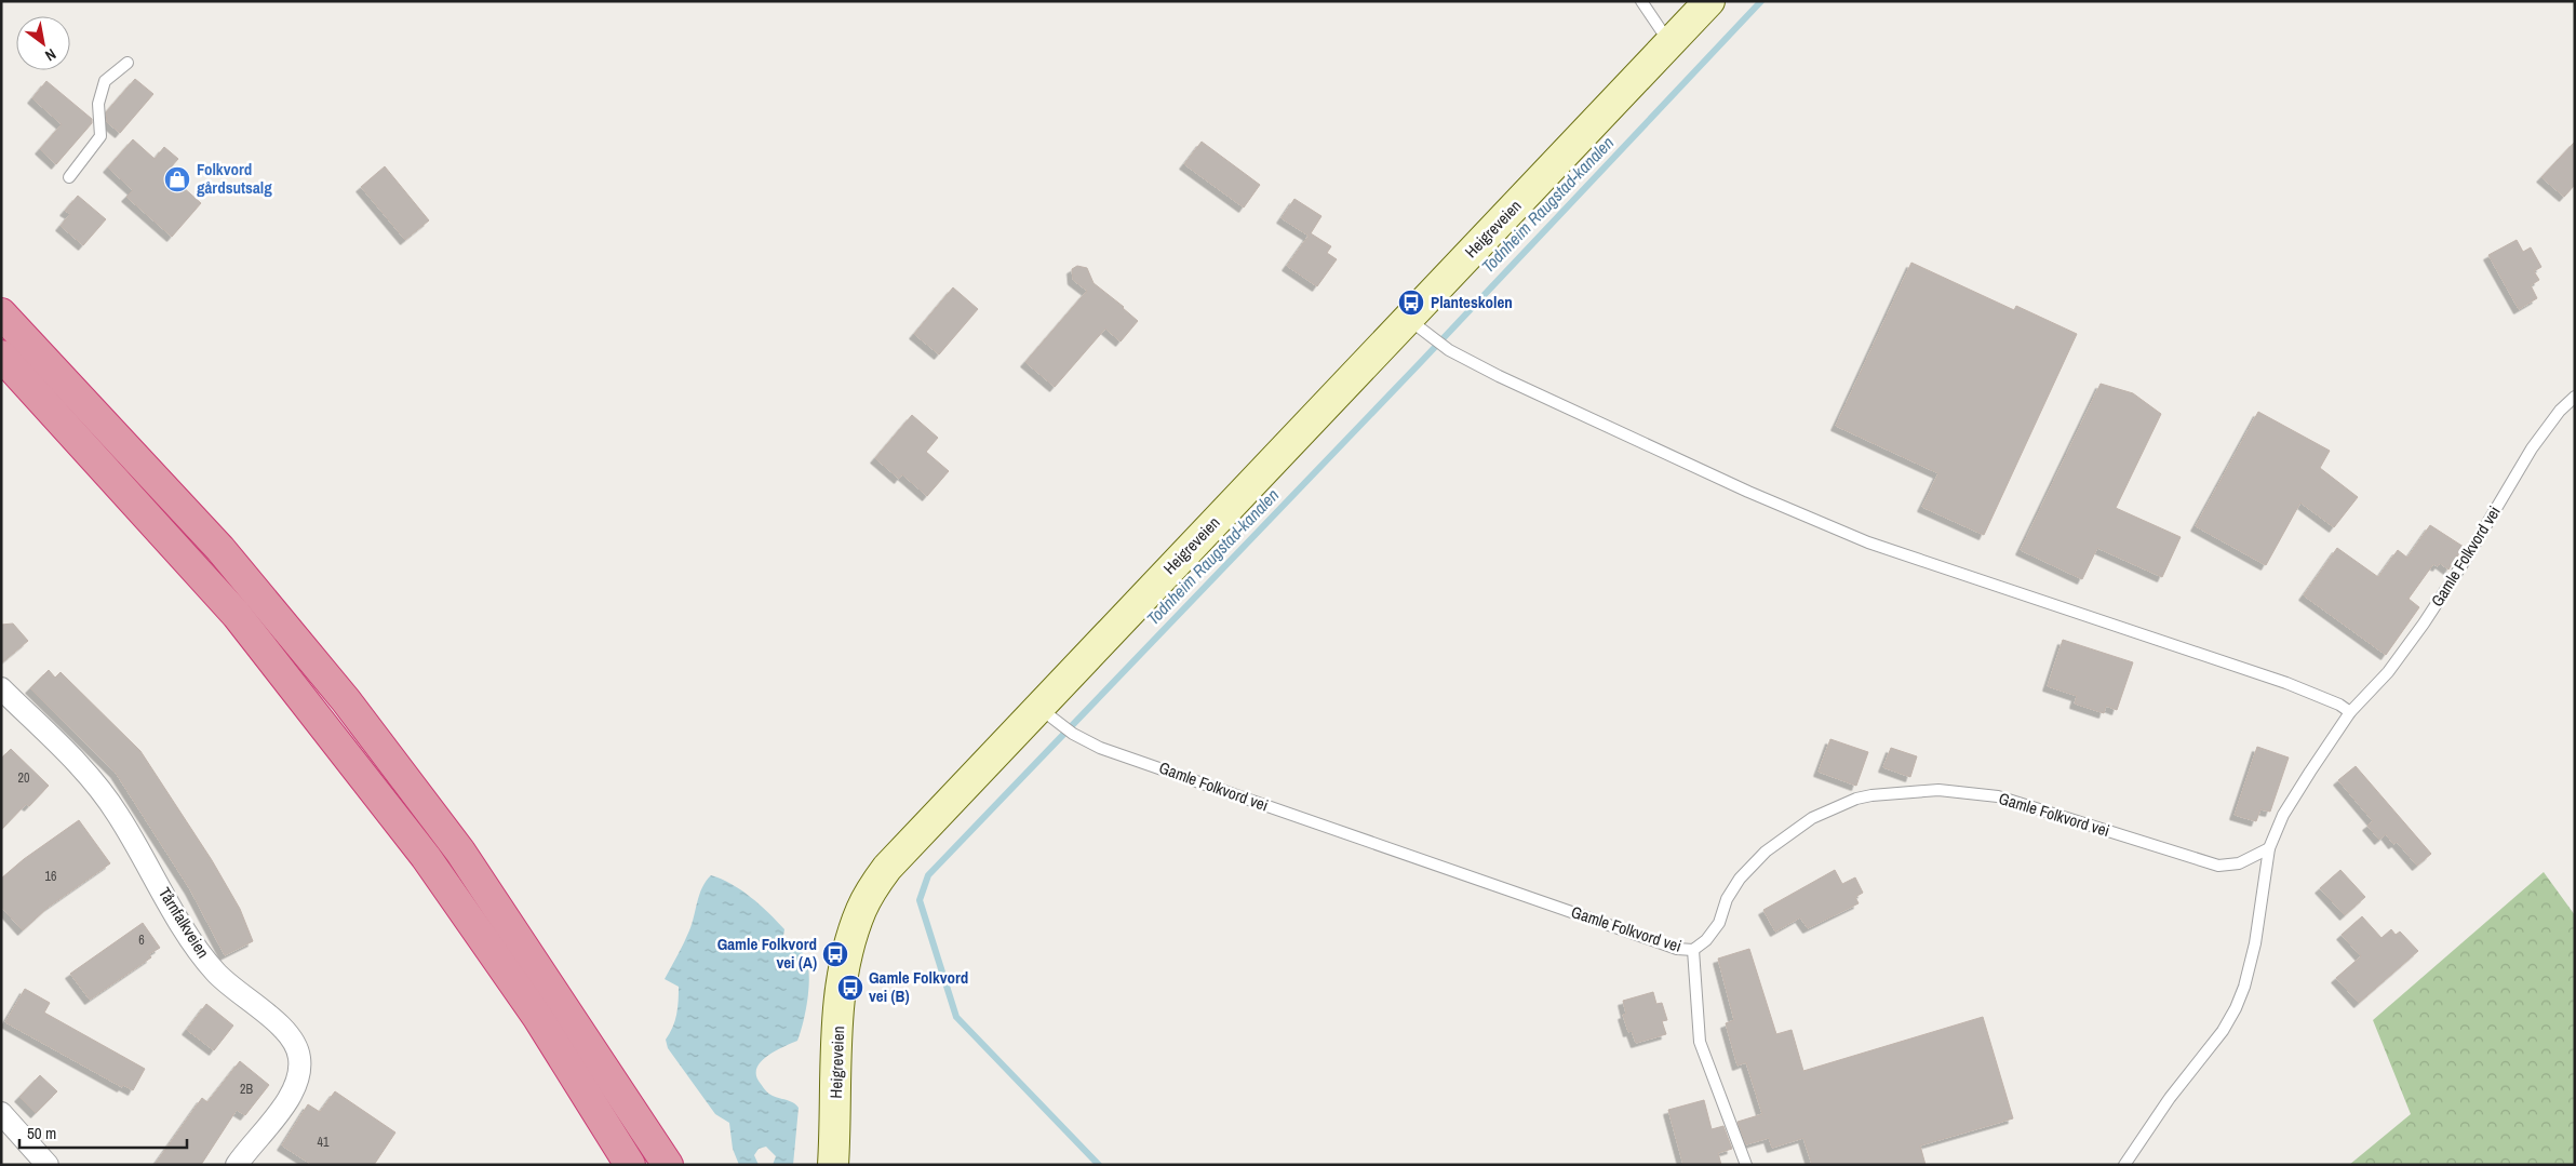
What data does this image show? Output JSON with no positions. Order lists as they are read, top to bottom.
{
  "streets": {
    "main road": ["Heigreveien"],
    "street": ["Tårnfalkveien"],
    "lane": ["Gamle Folkvord vei"]
  },
  "crossings": [
    ["Heigreveien", "Gamle Folkvord vei"]
  ],
  "water": ["Todnheim Raugstad-kanalen"],
  "places": {
    "shop": ["Folkvord gårdsutsalg"],
    "bus stop": ["Planteskolen", "Gamle Folkvord vei (A)", "Gamle Folkvord vei (B)"]
  },
  "house_numbers": [
    "20",
    "16",
    "6",
    "2B",
    "41"
  ],
  "scale_bar": "50 m",
  "north": "bottom right"
}
